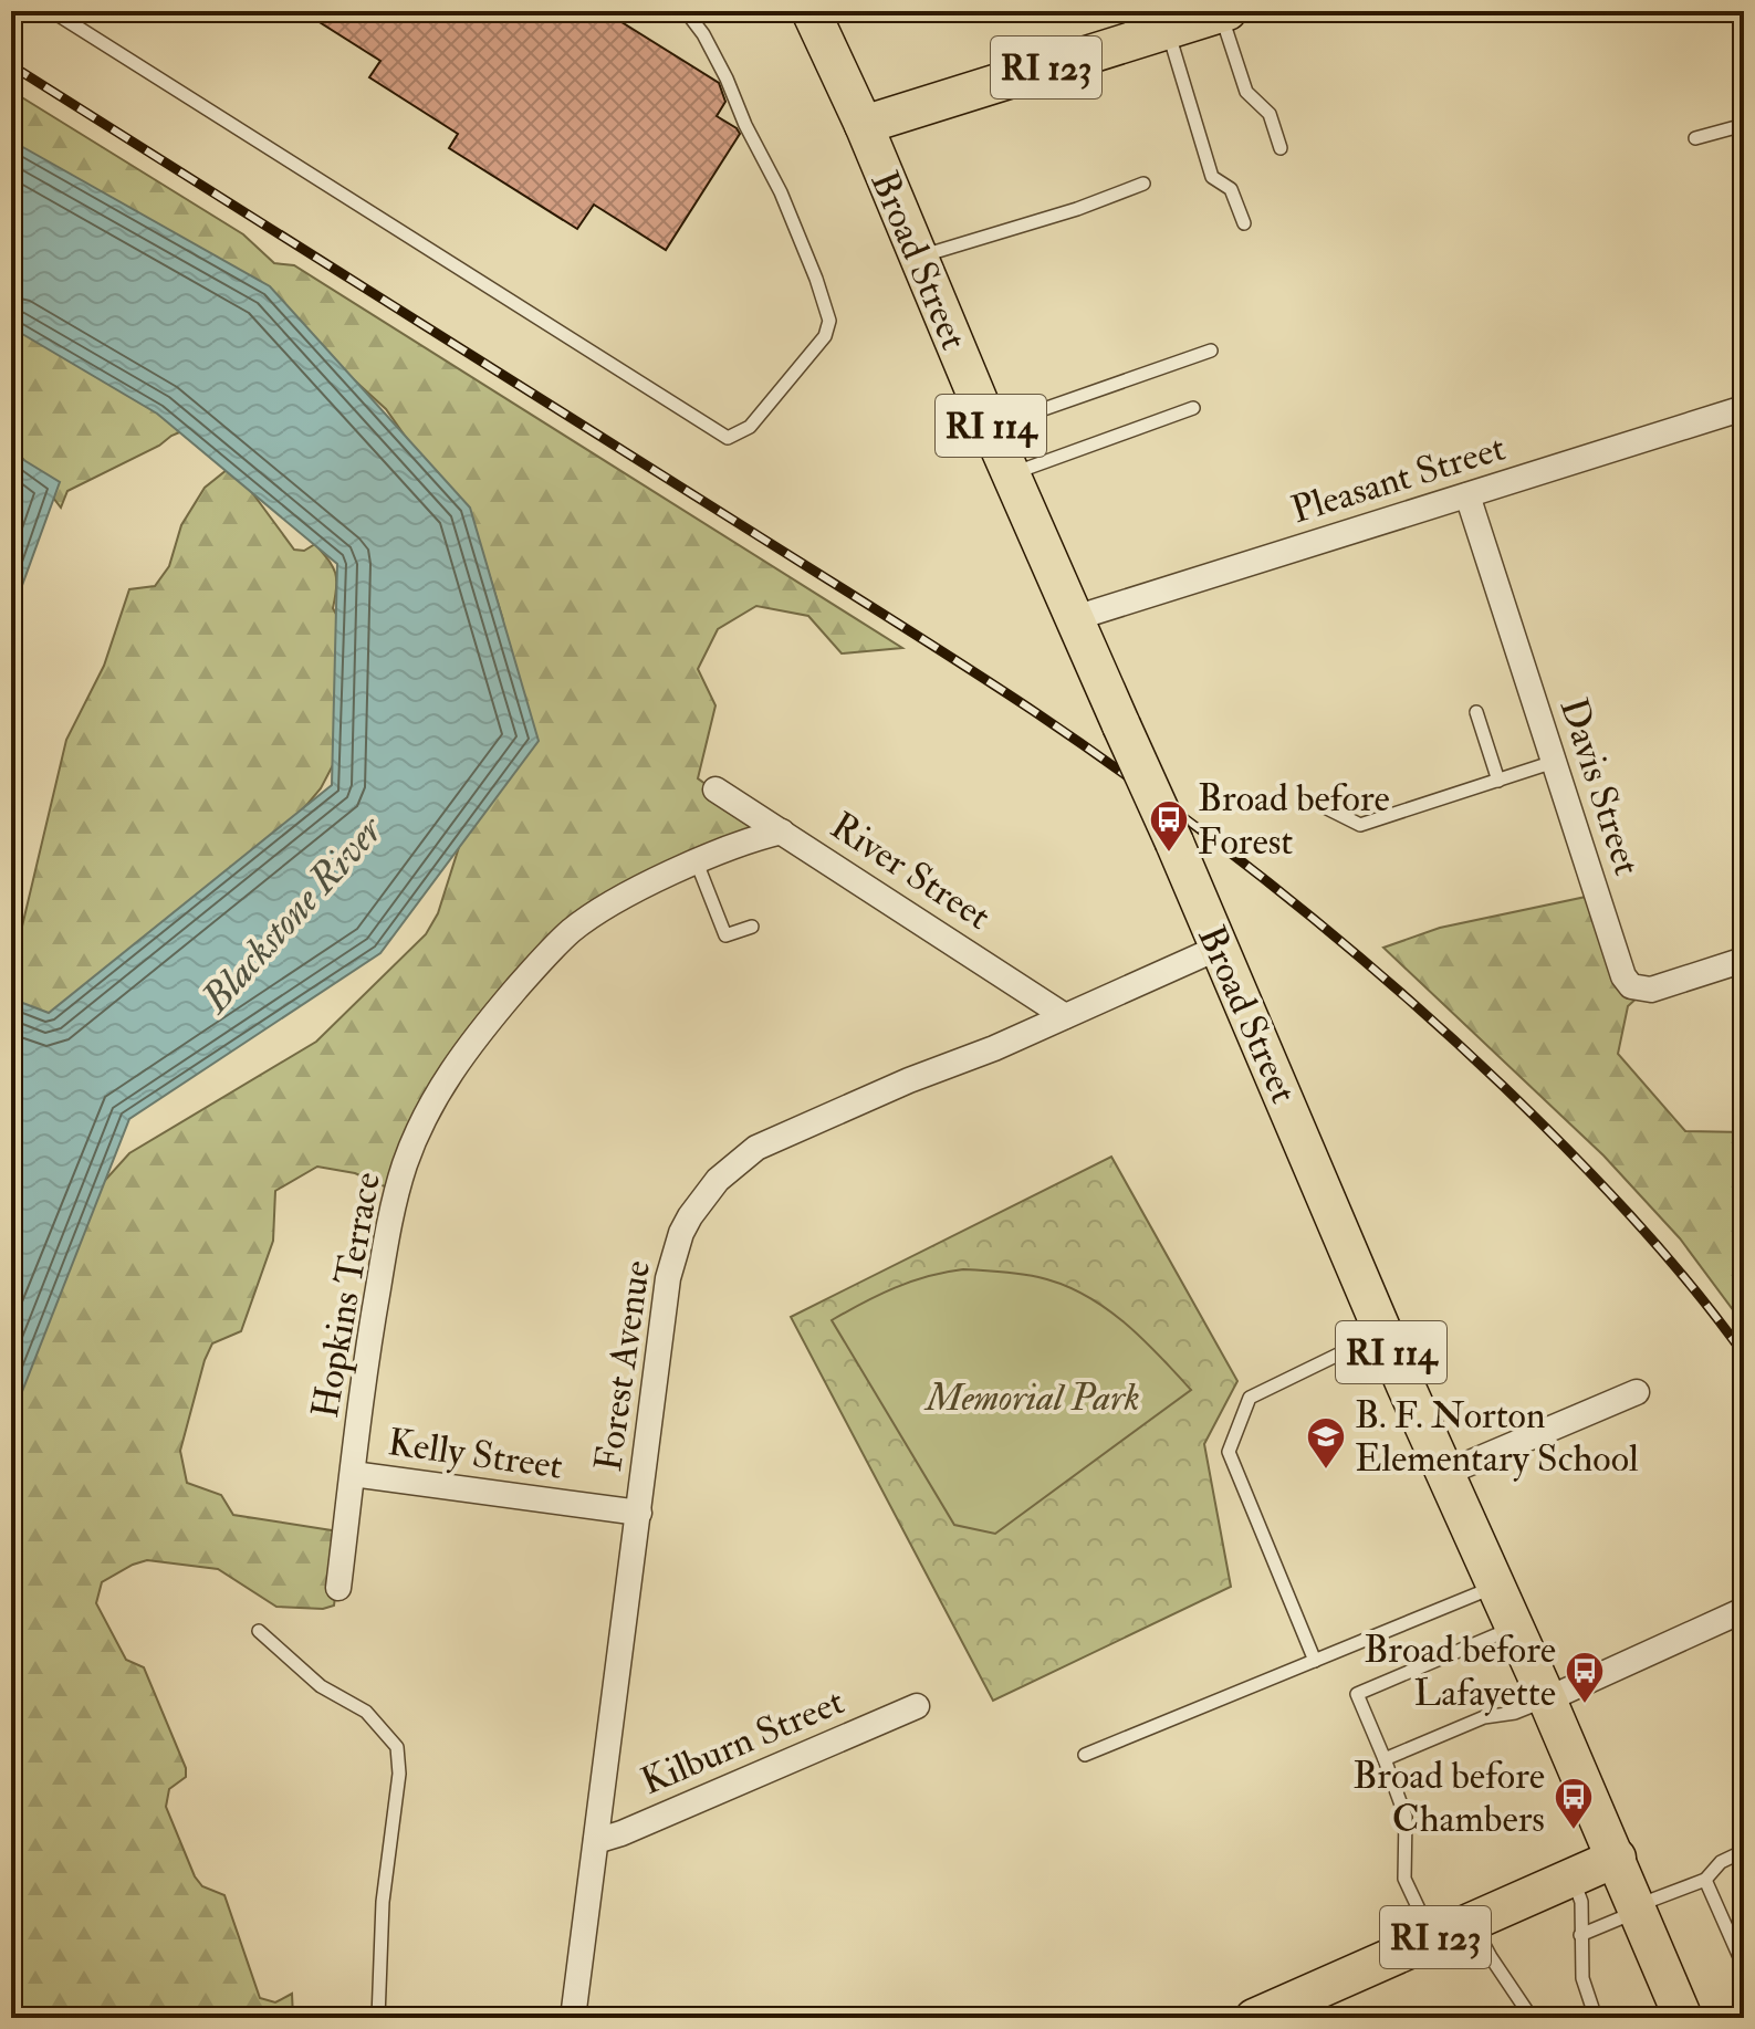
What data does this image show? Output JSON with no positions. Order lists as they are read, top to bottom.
{
  "streets": {
    "main road": ["RI 123", "Broad Street", "RI 114"],
    "street": [
      "Pleasant Street",
      "Davis Street",
      "River Street",
      "Hopkins Terrace",
      "Forest Avenue",
      "Kelly Street",
      "Kilburn Street"
    ]
  },
  "crossings": [
    ["RI 123", "Broad Street"],
    ["Broad Street", "Pleasant Street"],
    ["Broad Street", "Forest Avenue"],
    ["Pleasant Street", "Davis Street"],
    ["River Street", "Hopkins Terrace"],
    ["River Street", "Forest Avenue"],
    ["Hopkins Terrace", "Kelly Street"],
    ["Forest Avenue", "Kelly Street"],
    ["Forest Avenue", "Kilburn Street"]
  ],
  "water": ["Blackstone River"],
  "parks": ["Memorial Park"],
  "places": {
    "bus stop": ["Broad before Forest", "Broad before Lafayette", "Broad before Chambers"],
    "school or university": ["B. F. Norton Elementary School"]
  }
}
